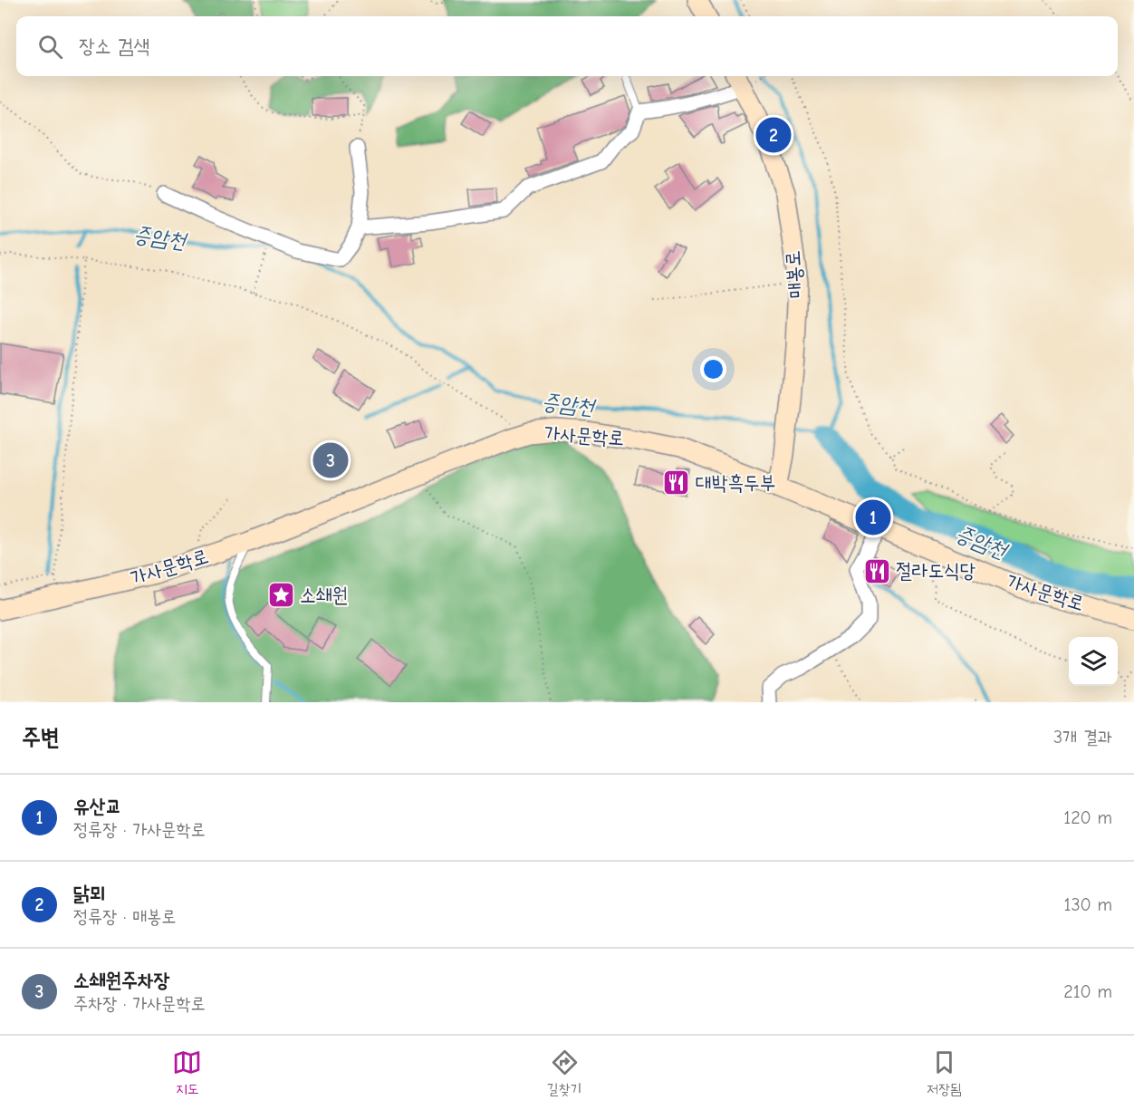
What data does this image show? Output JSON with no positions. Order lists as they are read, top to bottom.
{
  "streets": {
    "main road": ["매봉로", "가사문학로"]
  },
  "crossings": [
    ["매봉로", "가사문학로"]
  ],
  "water": ["증암천"],
  "places": {
    "restaurant": ["대박흑두부", "절라도식당"],
    "place": ["소쇄원"]
  },
  "page": {
    "search": "장소 검색",
    "pins": ["2", "3", "1"],
    "heading": ["주변", "3개 결과"],
    "list": [
      {
        "mark": "1",
        "name": "유산교",
        "note": "정류장 · 가사문학로",
        "value": "120 m"
      },
      {
        "mark": "2",
        "name": "닭뫼",
        "note": "정류장 · 매봉로",
        "value": "130 m"
      },
      {
        "mark": "3",
        "name": "소쇄원주차장",
        "note": "주차장 · 가사문학로",
        "value": "210 m"
      }
    ],
    "nav": ["지도", "길찾기", "저장됨"]
  }
}
